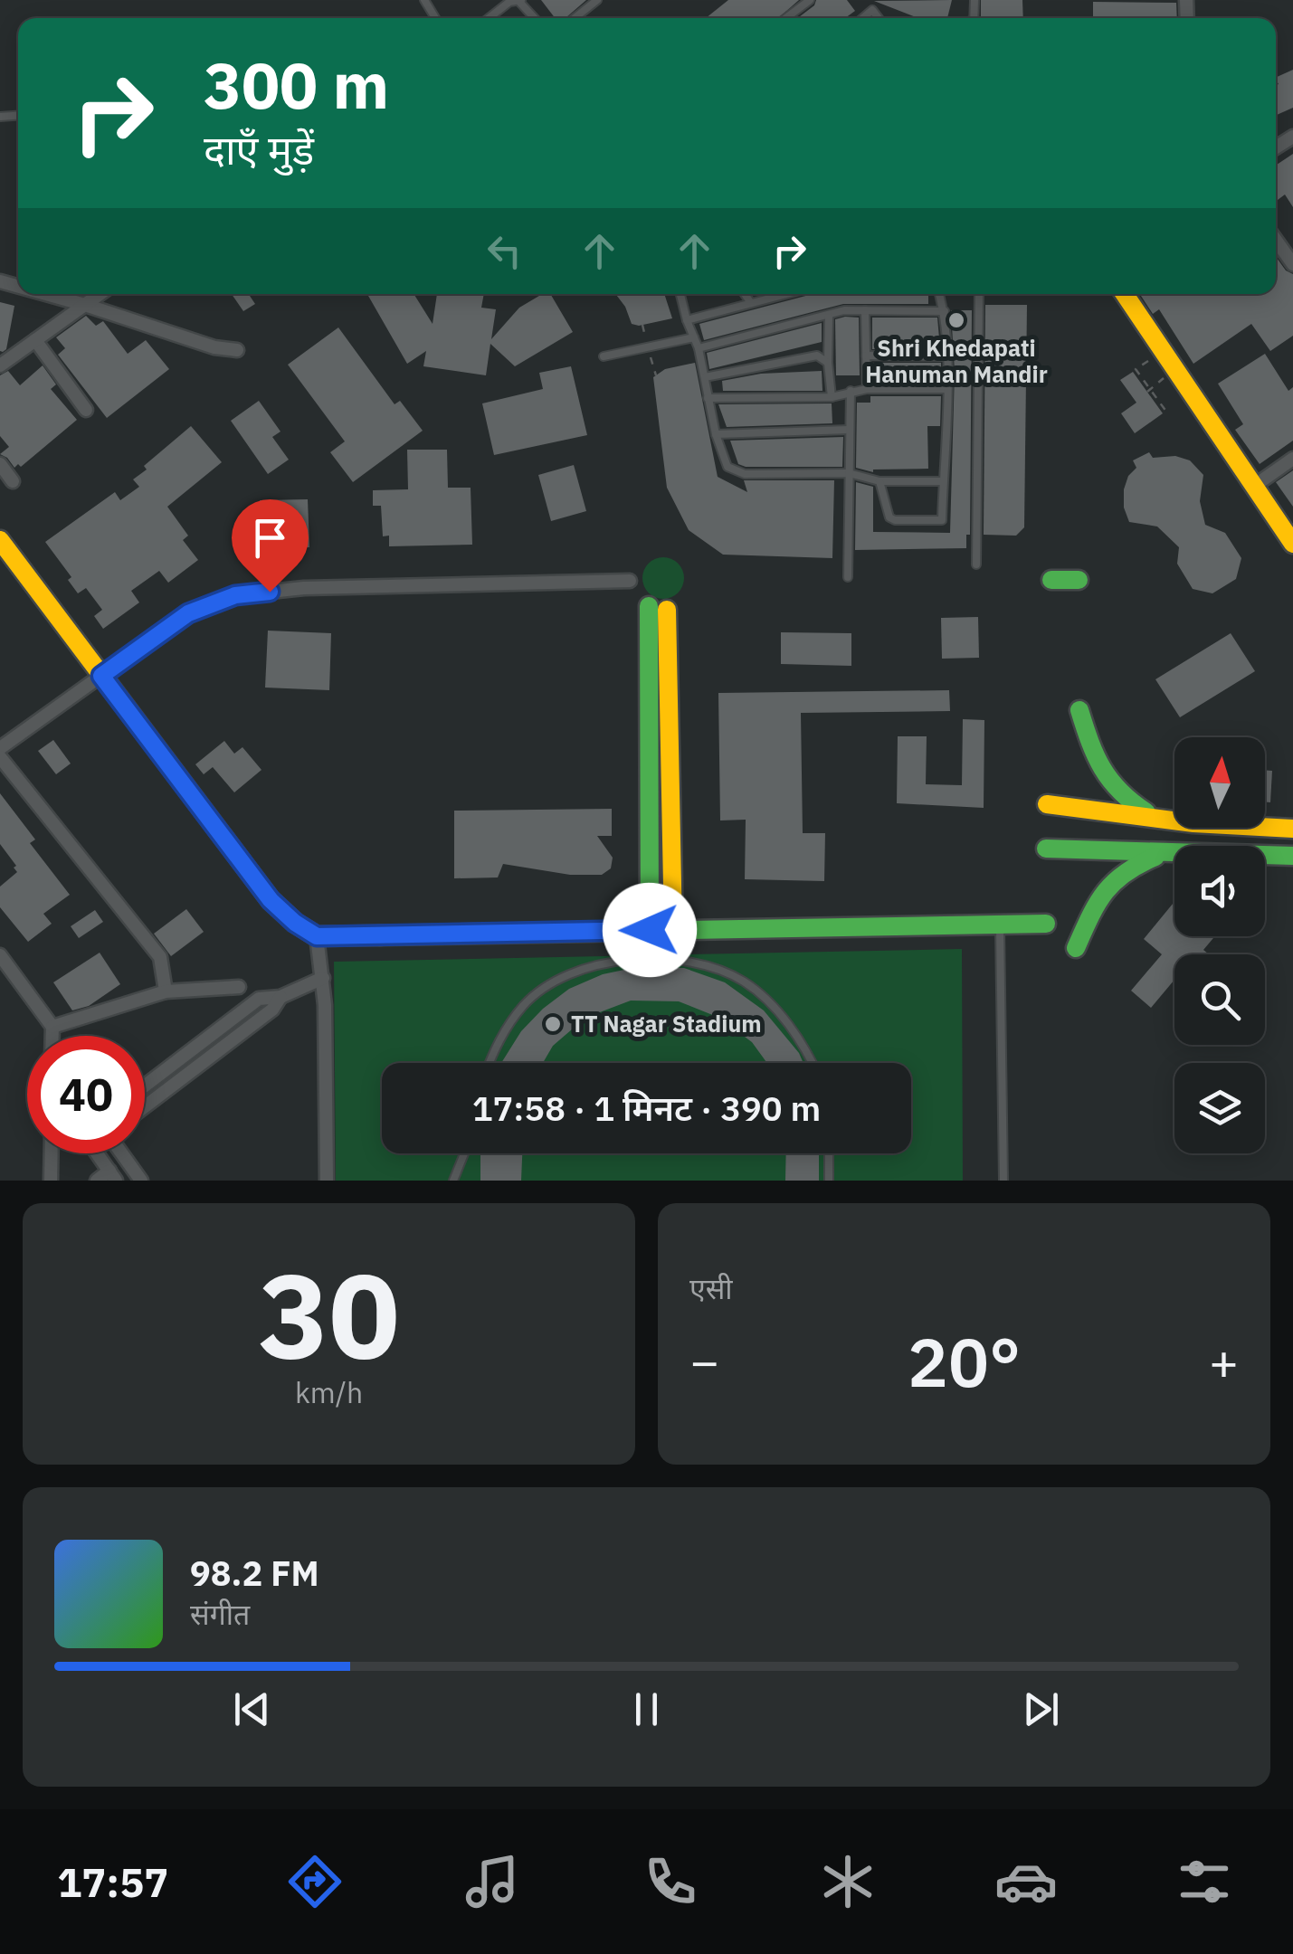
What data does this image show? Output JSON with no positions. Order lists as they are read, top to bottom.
{
  "places": ["Shri Khedapati Hanuman Mandir", "TT Nagar Stadium"],
  "north": "top",
  "page": {
    "turn": ["300 m", "दाएँ मुड़ें"],
    "limit": "40",
    "trip": "17:58 · 1 मिनट · 390 m",
    "tile": [
      ["30", "km/h"],
      "एसी"
    ],
    "heat": ["−", "20°", "+"],
    "song": ["98.2 FM", "संगीत"],
    "tabs": "17:57"
  }
}
